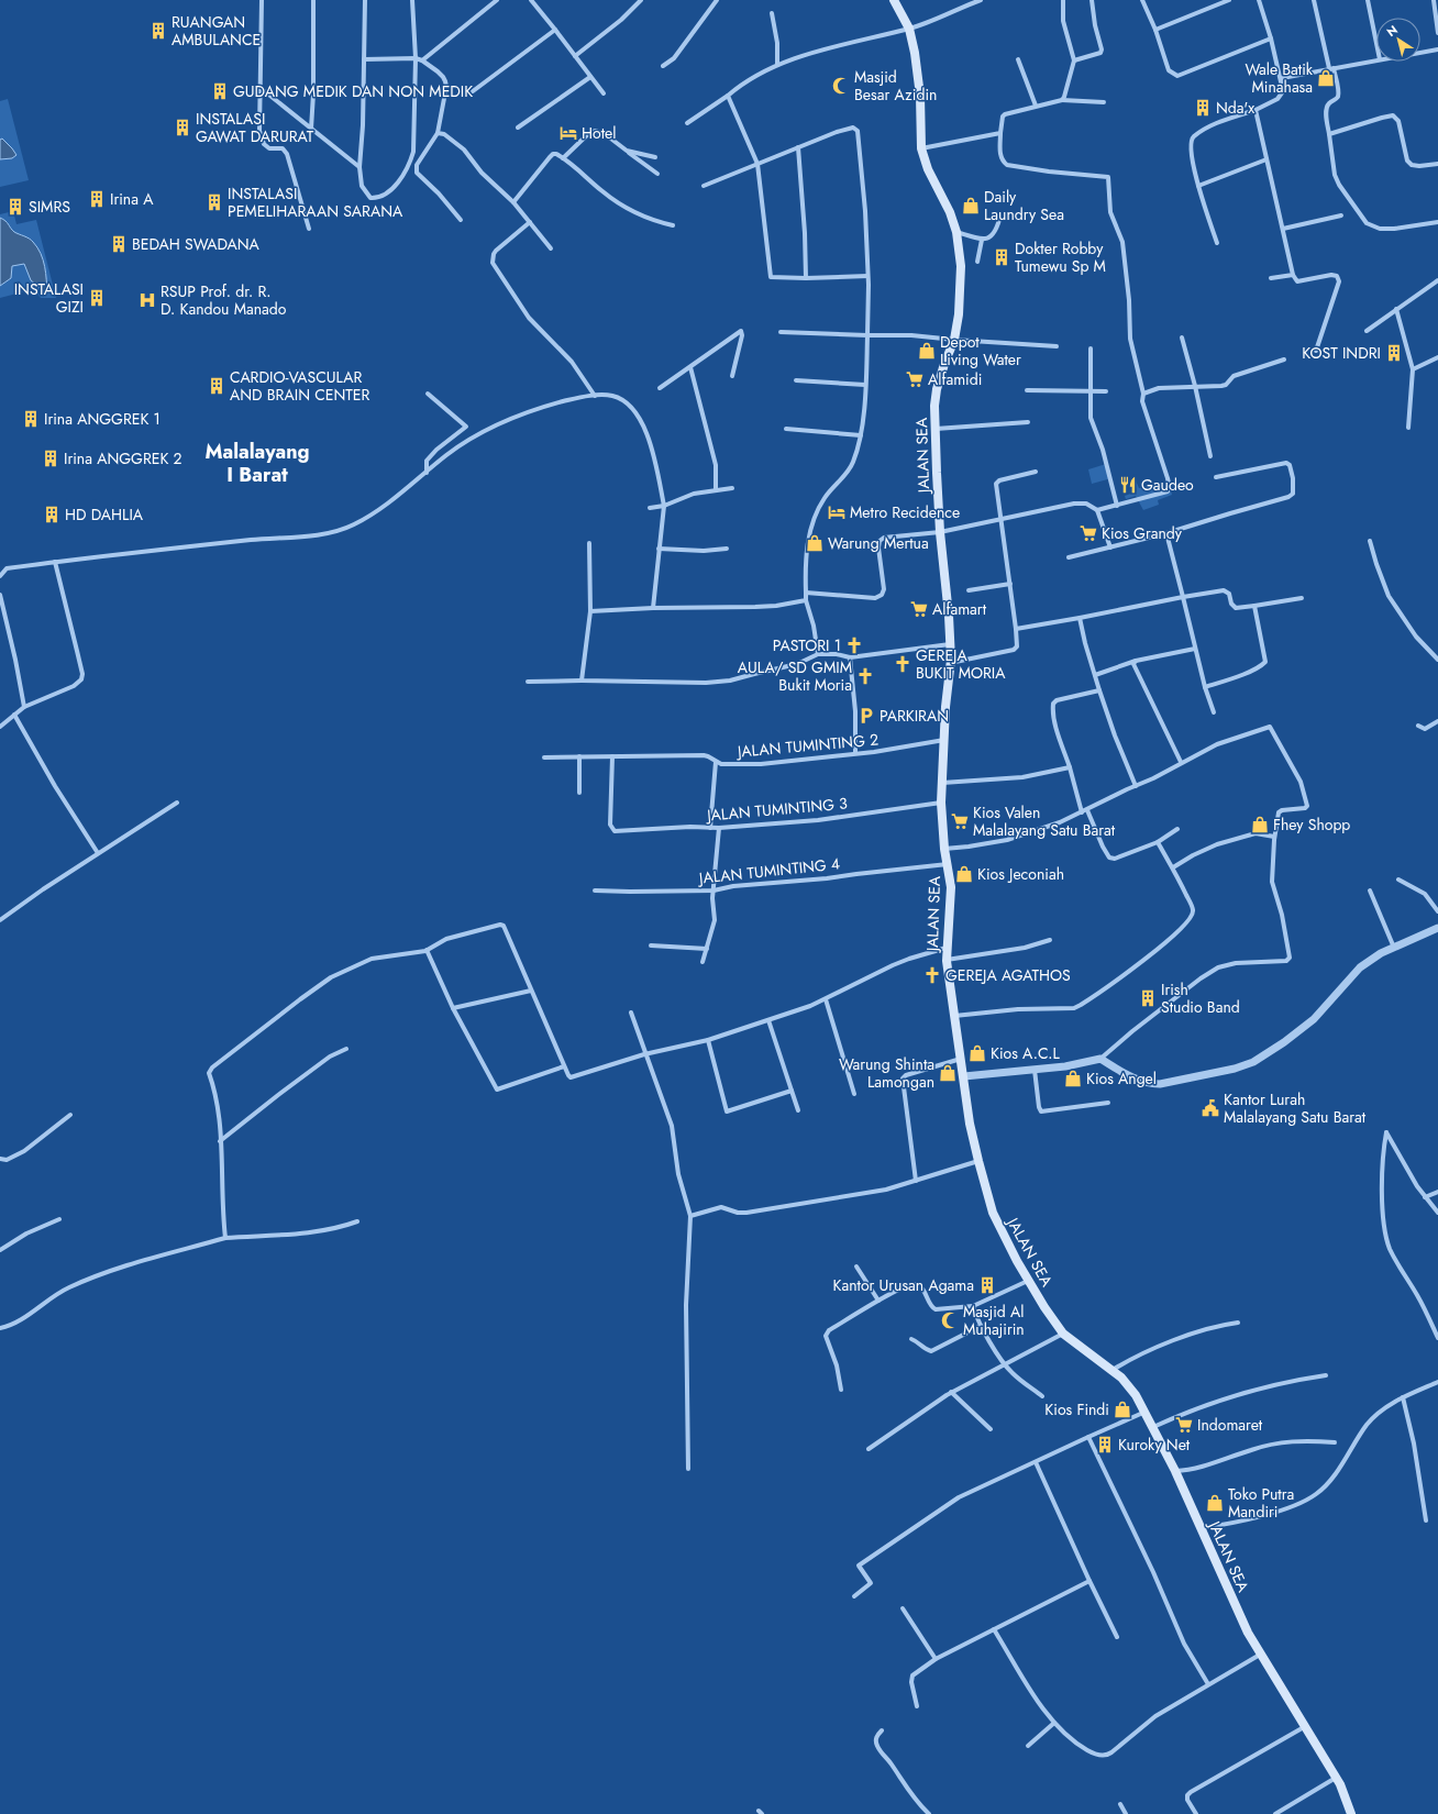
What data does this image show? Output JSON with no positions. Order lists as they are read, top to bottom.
{
  "streets": {
    "main road": ["JALAN SEA"],
    "street": ["JALAN TUMINTING 2", "JALAN TUMINTING 3", "JALAN TUMINTING 4"]
  },
  "crossings": [
    ["JALAN SEA", "JALAN TUMINTING 2"],
    ["JALAN SEA", "JALAN TUMINTING 3"],
    ["JALAN SEA", "JALAN TUMINTING 4"],
    ["JALAN TUMINTING 2", "JALAN TUMINTING 3"]
  ],
  "districts": ["Malalayang I Barat"],
  "places": {
    "building": [
      "RUANGAN AMBULANCE",
      "GUDANG MEDIK DAN NON MEDIK",
      "Nda'x",
      "INSTALASI GAWAT DARURAT",
      "Irina A",
      "INSTALASI PEMELIHARAAN SARANA",
      "SIMRS",
      "BEDAH SWADANA",
      "Dokter Robby Tumewu Sp M",
      "INSTALASI GIZI",
      "KOST INDRI",
      "CARDIO-VASCULAR AND BRAIN CENTER",
      "Irina ANGGREK 1",
      "Irina ANGGREK 2",
      "HD DAHLIA",
      "Irish Studio Band",
      "Kantor Urusan Agama",
      "Kuroky Net"
    ],
    "shop": [
      "Wale Batik Minahasa",
      "Daily Laundry Sea",
      "Depot Living Water",
      "Warung Mertua",
      "Fhey Shopp",
      "Kios Jeconiah",
      "Kios A.C.L",
      "Warung Shinta Lamongan",
      "Kios Angel",
      "Kios Findi",
      "Toko Putra Mandiri"
    ],
    "mosque": ["Masjid Besar Azidin", "Masjid Al Muhajirin"],
    "hotel": ["Hotel", "Metro Recidence"],
    "hospital": ["RSUP Prof. dr. R. D. Kandou Manado"],
    "supermarket": [
      "Alfamidi",
      "Kios Grandy",
      "Alfamart",
      "Kios Valen Malalayang Satu Barat",
      "Indomaret"
    ],
    "restaurant": ["Gaudeo"],
    "church": [
      "PASTORI 1",
      "GEREJA BUKIT MORIA",
      "AULA/ SD GMIM Bukit Moria",
      "GEREJA AGATHOS"
    ],
    "parking": ["PARKIRAN"],
    "public building": ["Kantor Lurah Malalayang Satu Barat"]
  },
  "north": "top left"
}
